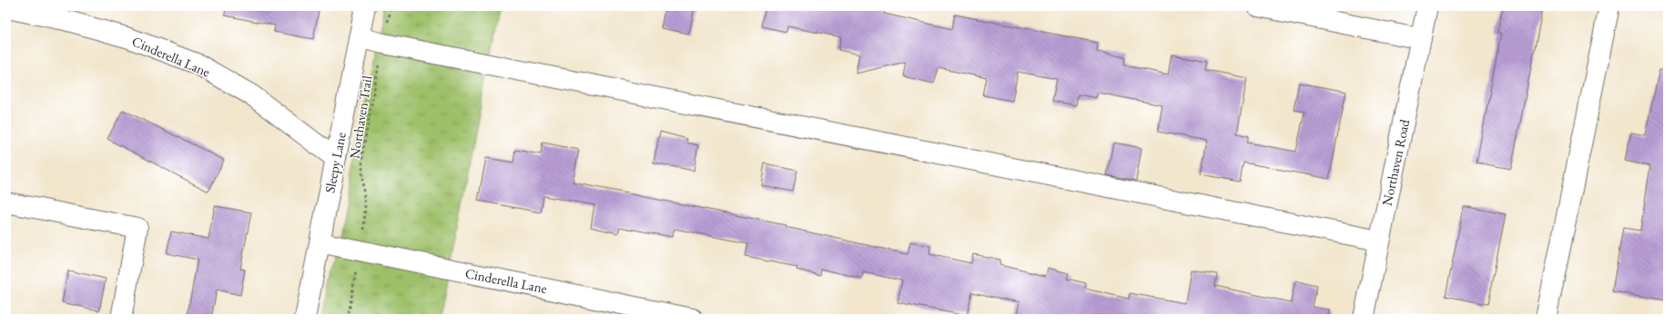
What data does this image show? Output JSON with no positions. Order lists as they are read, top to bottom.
{
  "streets": {
    "street": ["Cinderella Lane", "Sleepy Lane", "Northaven Road"],
    "path": ["Northaven Trail"]
  },
  "crossings": [
    ["Cinderella Lane", "Northaven Trail"],
    ["Cinderella Lane", "Sleepy Lane"]
  ]
}
